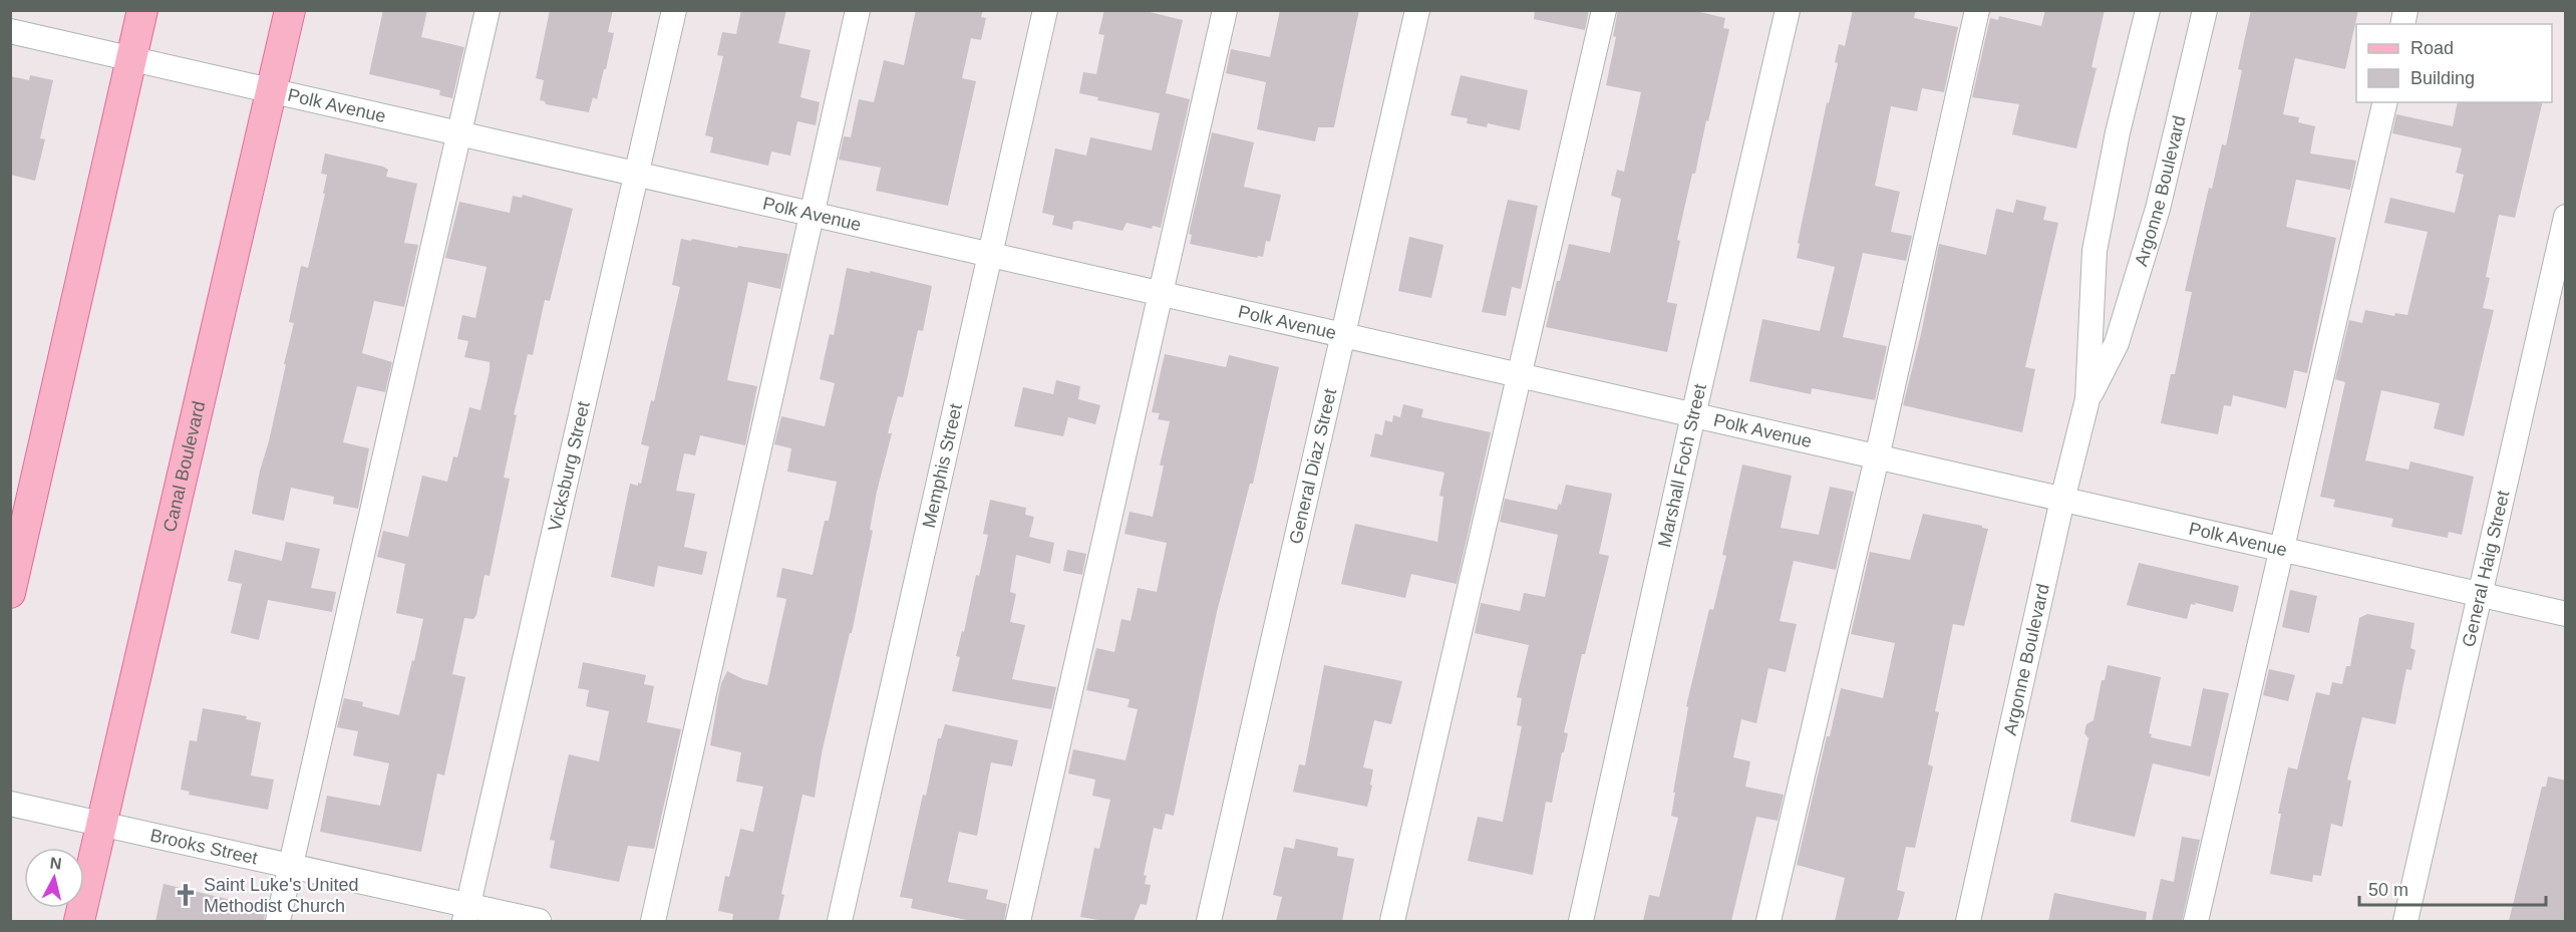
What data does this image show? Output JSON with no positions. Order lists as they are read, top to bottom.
{
  "streets": {
    "main road": ["Canal Boulevard"],
    "street": [
      "Polk Avenue",
      "Argonne Boulevard",
      "General Diaz Street",
      "Marshall Foch Street",
      "Vicksburg Street",
      "Memphis Street",
      "General Haig Street",
      "Brooks Street"
    ]
  },
  "crossings": [
    ["Polk Avenue", "Argonne Boulevard"],
    ["Polk Avenue", "Canal Boulevard"],
    ["Polk Avenue", "General Diaz Street"],
    ["Polk Avenue", "Marshall Foch Street"],
    ["Polk Avenue", "Vicksburg Street"],
    ["Polk Avenue", "Memphis Street"],
    ["Polk Avenue", "General Haig Street"],
    ["Canal Boulevard", "Brooks Street"],
    ["Vicksburg Street", "Brooks Street"]
  ],
  "places": {
    "church": ["Saint Luke's United Methodist Church"]
  },
  "legend": ["Road", "Building"],
  "scale_bar": "50 m",
  "north": "top"
}
